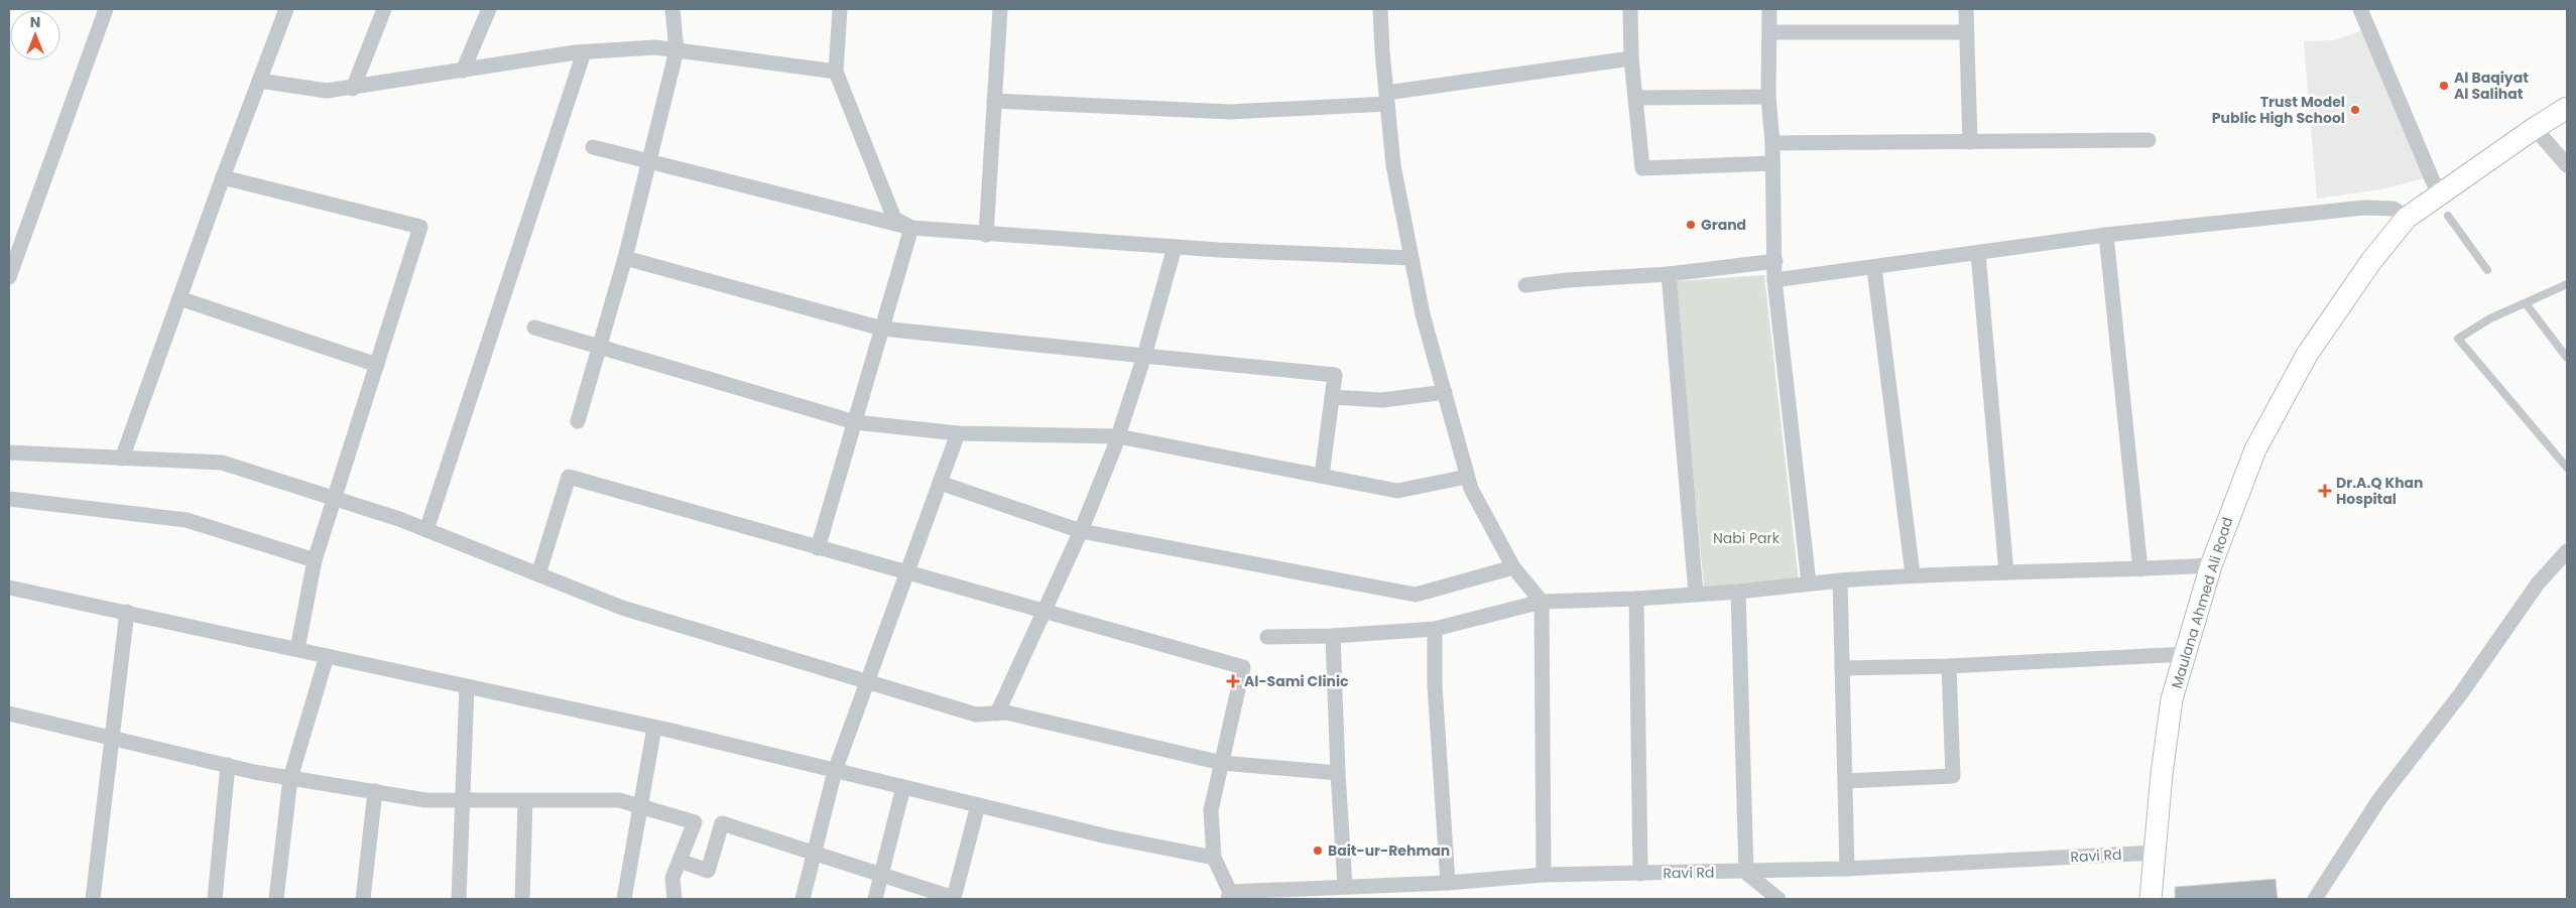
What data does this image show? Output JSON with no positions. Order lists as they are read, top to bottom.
{
  "streets": {
    "street": ["Maulana Ahmed Ali Road", "Ravi Rd"]
  },
  "crossings": [
    ["Maulana Ahmed Ali Road", "Ravi Rd"]
  ],
  "parks": ["Nabi Park"],
  "places": {
    "other": [
      "Al Baqiyat Al Salihat",
      "Trust Model Public High School",
      "Grand",
      "Bait-ur-Rehman"
    ],
    "health": ["Dr.A.Q Khan Hospital", "Al-Sami Clinic"]
  },
  "north": "top"
}
